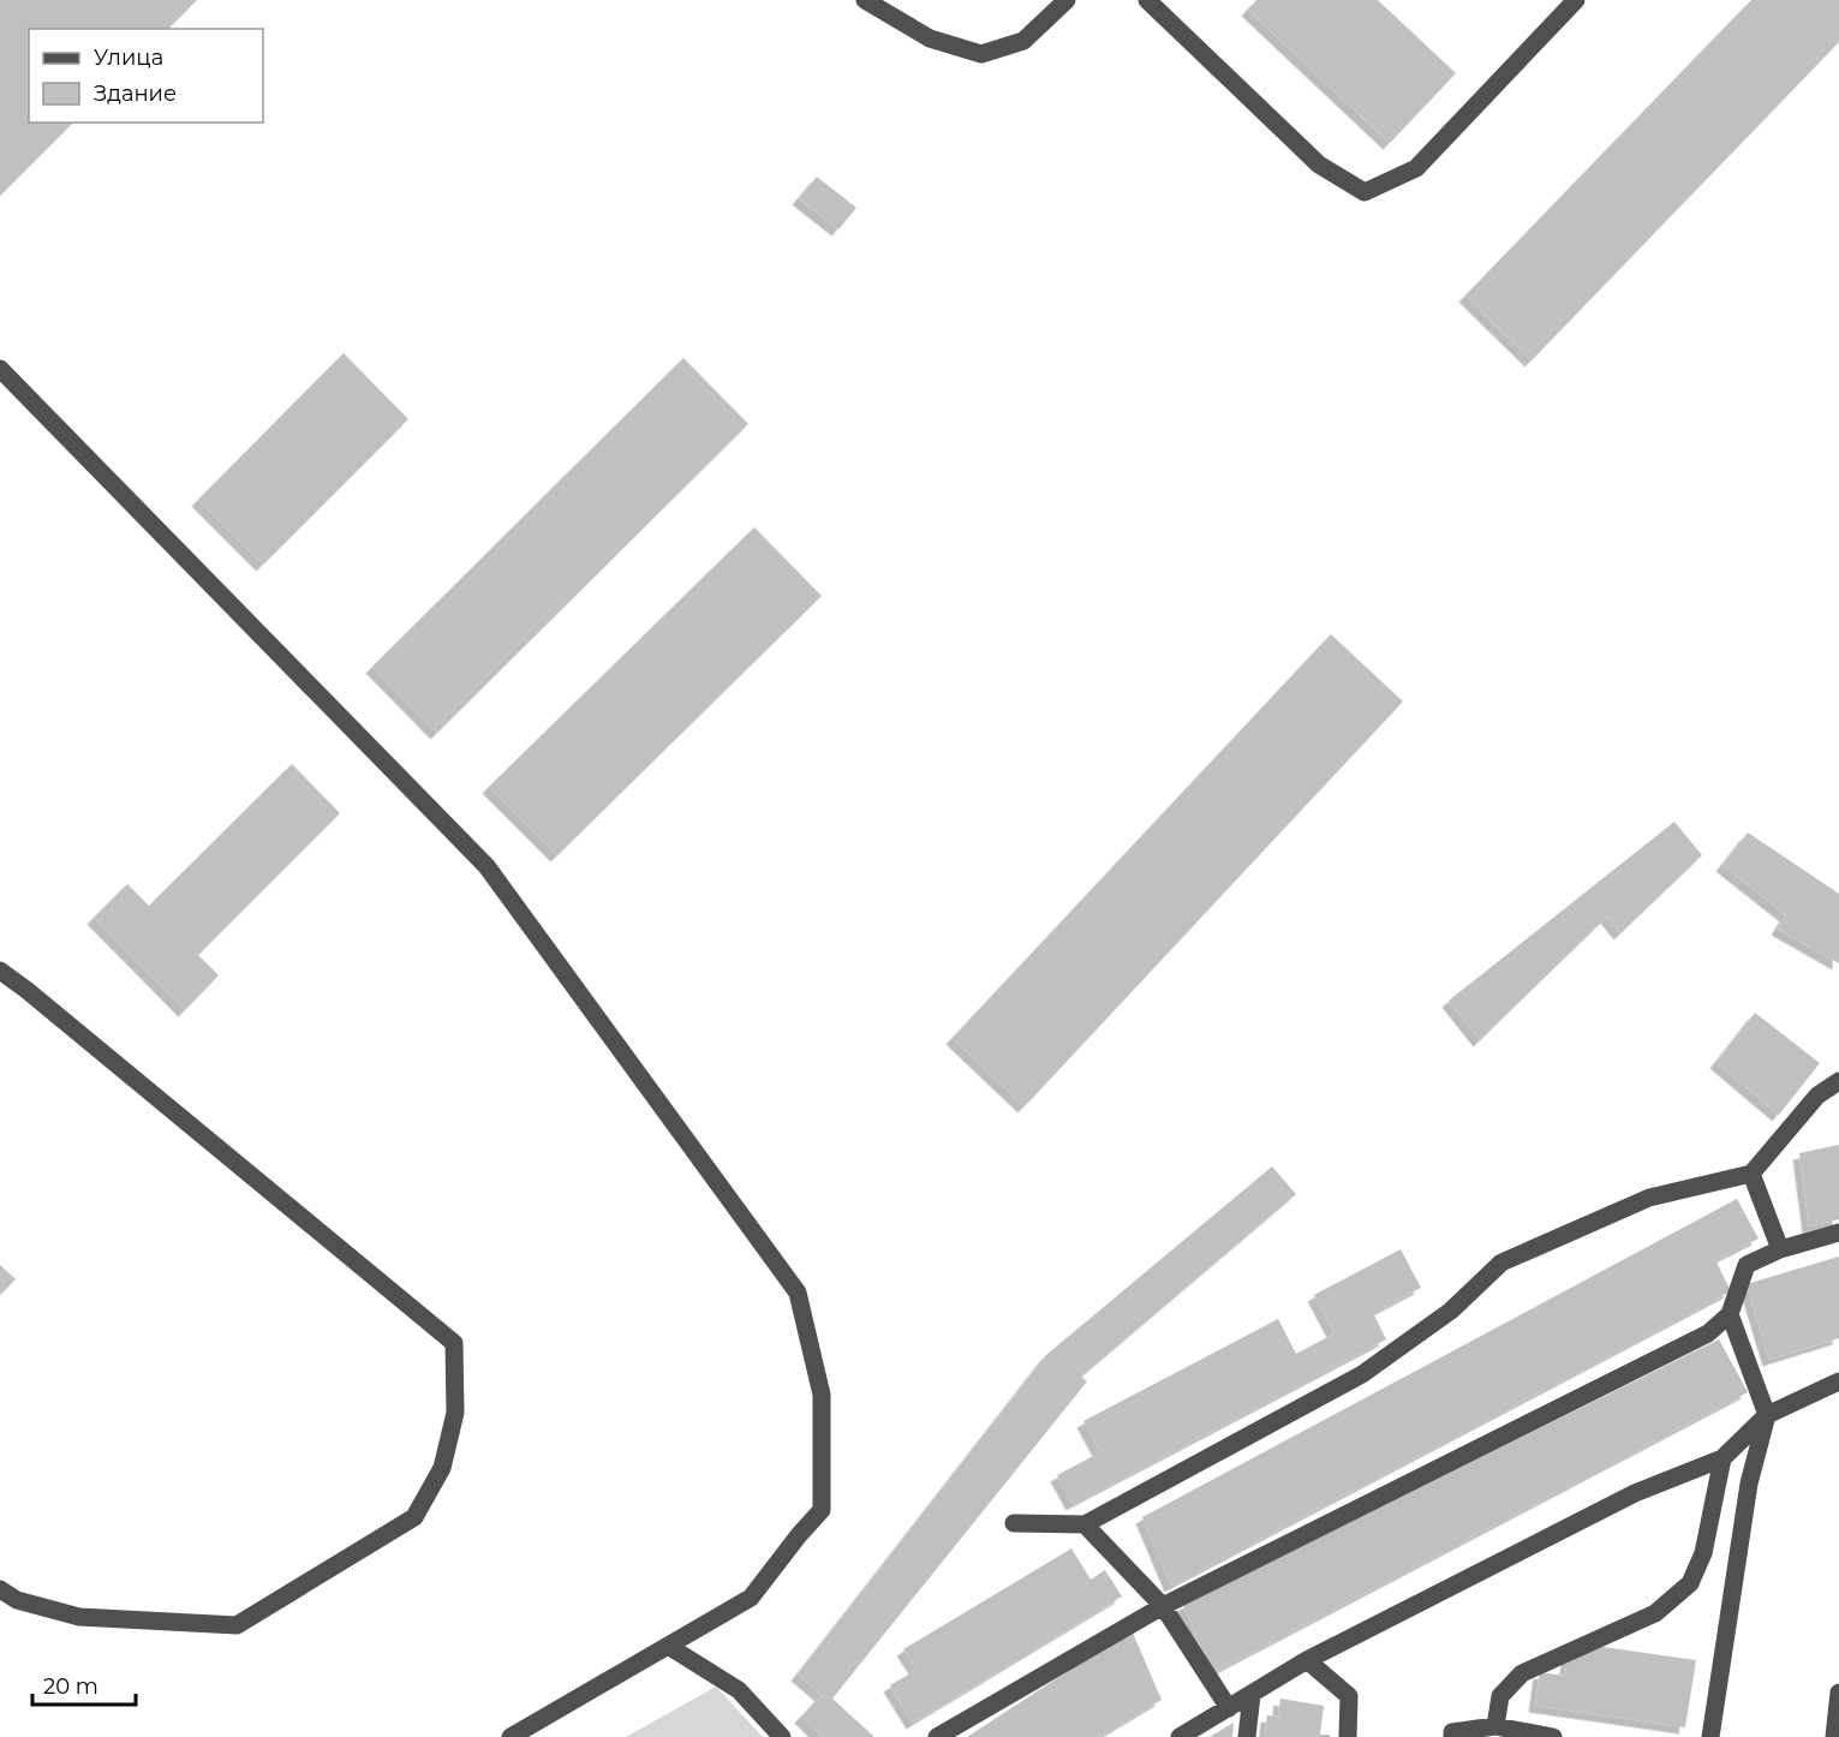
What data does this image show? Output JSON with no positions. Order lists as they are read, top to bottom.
{
  "legend": ["Улица", "Здание"],
  "scale_bar": "20 m"
}
